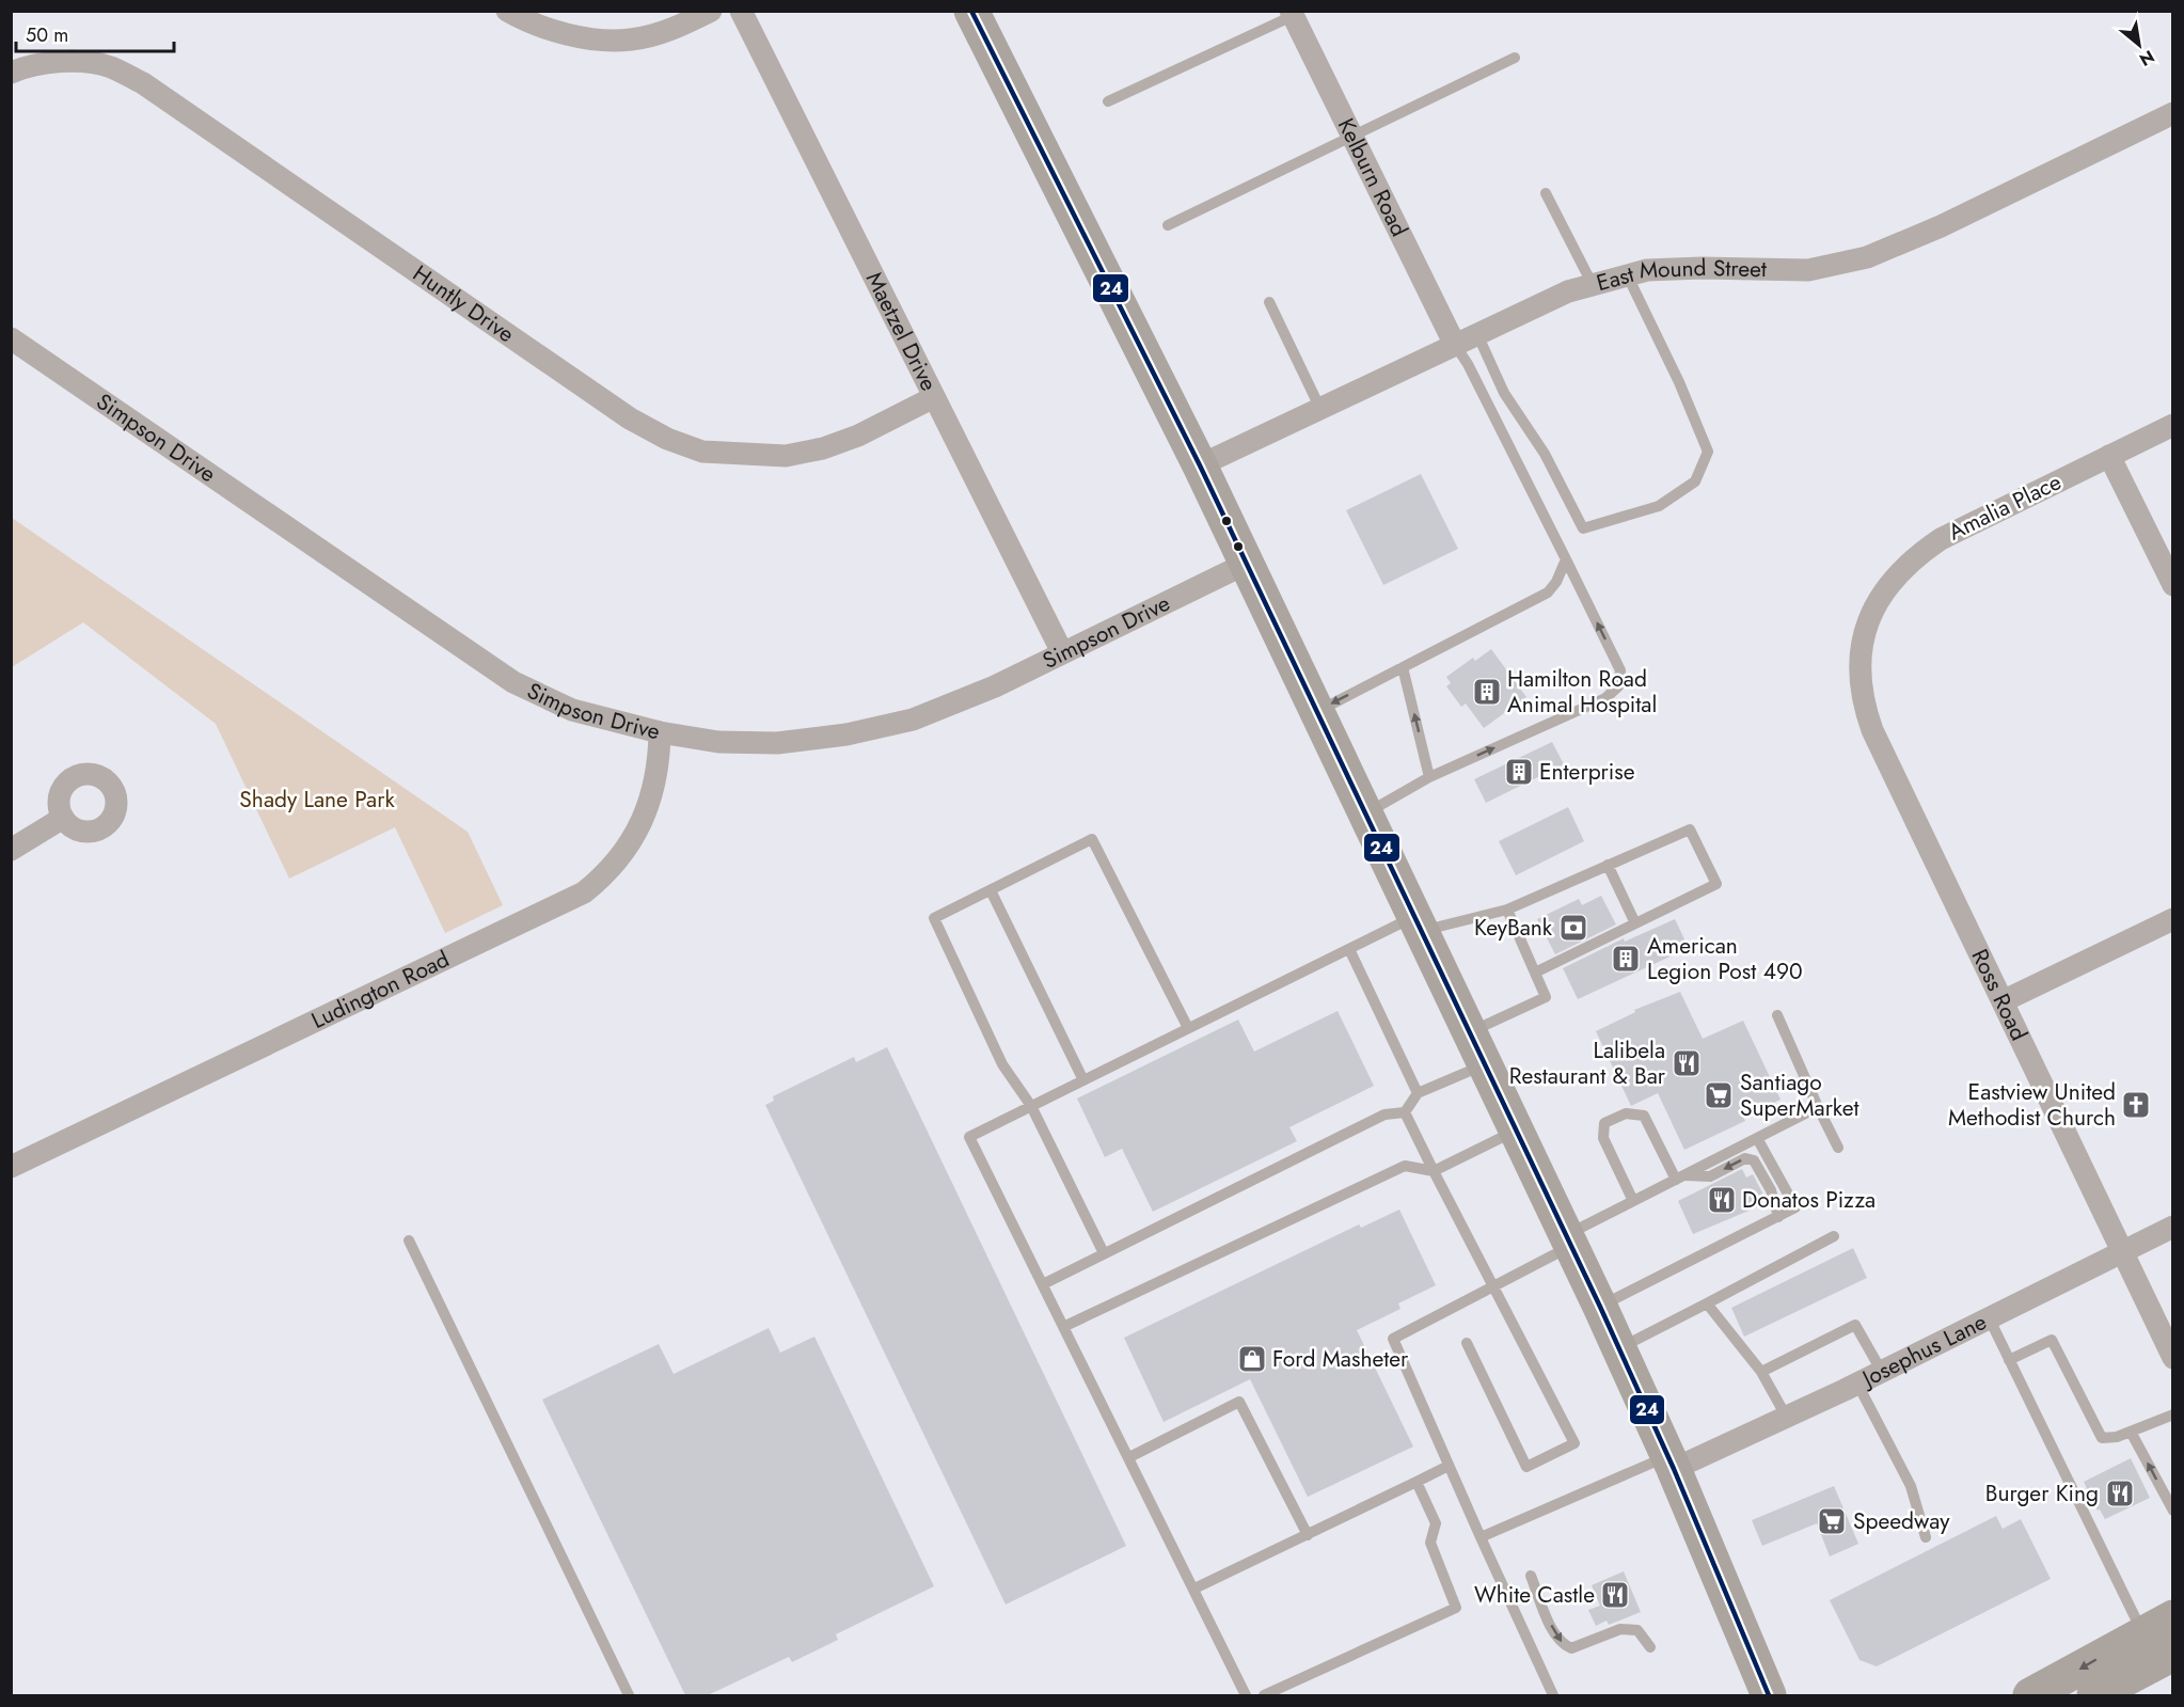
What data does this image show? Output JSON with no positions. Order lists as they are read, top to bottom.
{
  "streets": {
    "street": [
      "Kelburn Road",
      "East Mound Street",
      "Huntly Drive",
      "Maetzel Drive",
      "Simpson Drive",
      "Amalia Place",
      "Ludington Road",
      "Ross Road",
      "Josephus Lane"
    ]
  },
  "crossings": [
    ["Kelburn Road", "East Mound Street"],
    ["Huntly Drive", "Maetzel Drive"],
    ["Maetzel Drive", "Simpson Drive"],
    ["Simpson Drive", "Ludington Road"],
    ["Amalia Place", "Ross Road"],
    ["Ross Road", "Josephus Lane"]
  ],
  "parks": ["Shady Lane Park"],
  "places": {
    "building": ["Hamilton Road Animal Hospital", "Enterprise", "American Legion Post 490"],
    "bank": ["KeyBank"],
    "restaurant": [
      "Lalibela Restaurant & Bar",
      "Donatos Pizza",
      "Burger King",
      "White Castle"
    ],
    "supermarket": ["Santiago SuperMarket", "Speedway"],
    "church": ["Eastview United Methodist Church"],
    "shop": ["Ford Masheter"]
  },
  "lines": ["transit line 24"],
  "scale_bar": "50 m",
  "north": "bottom right"
}
